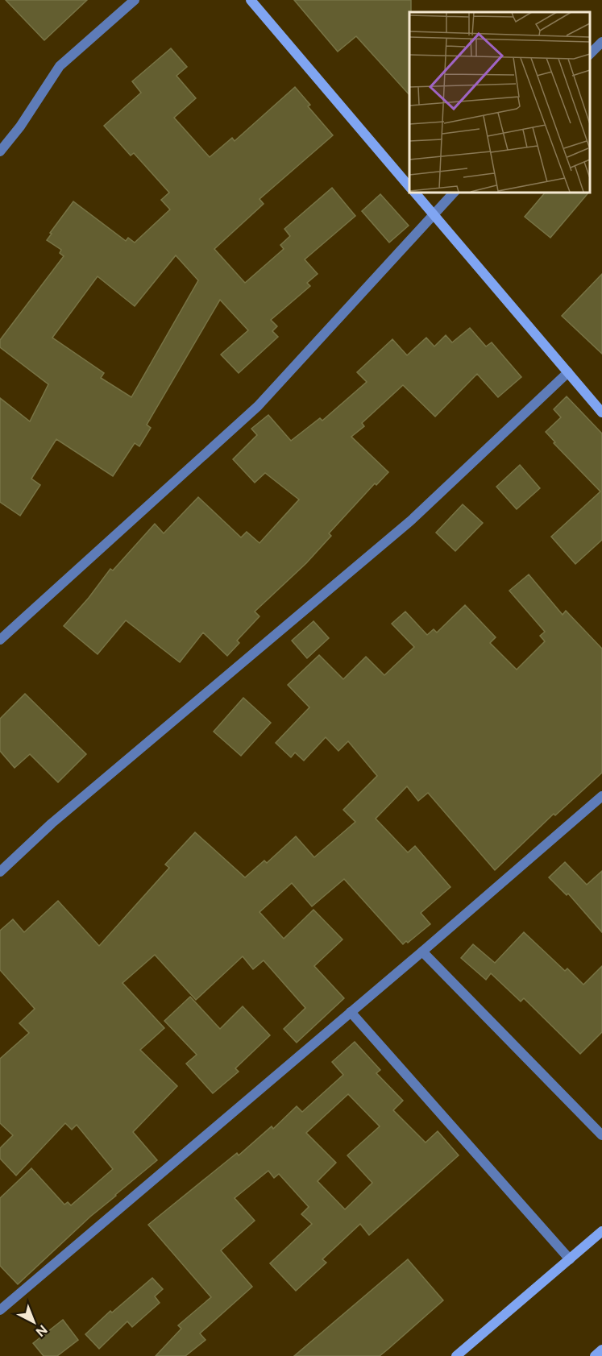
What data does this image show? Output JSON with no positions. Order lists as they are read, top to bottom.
{
  "north": "bottom right"
}
